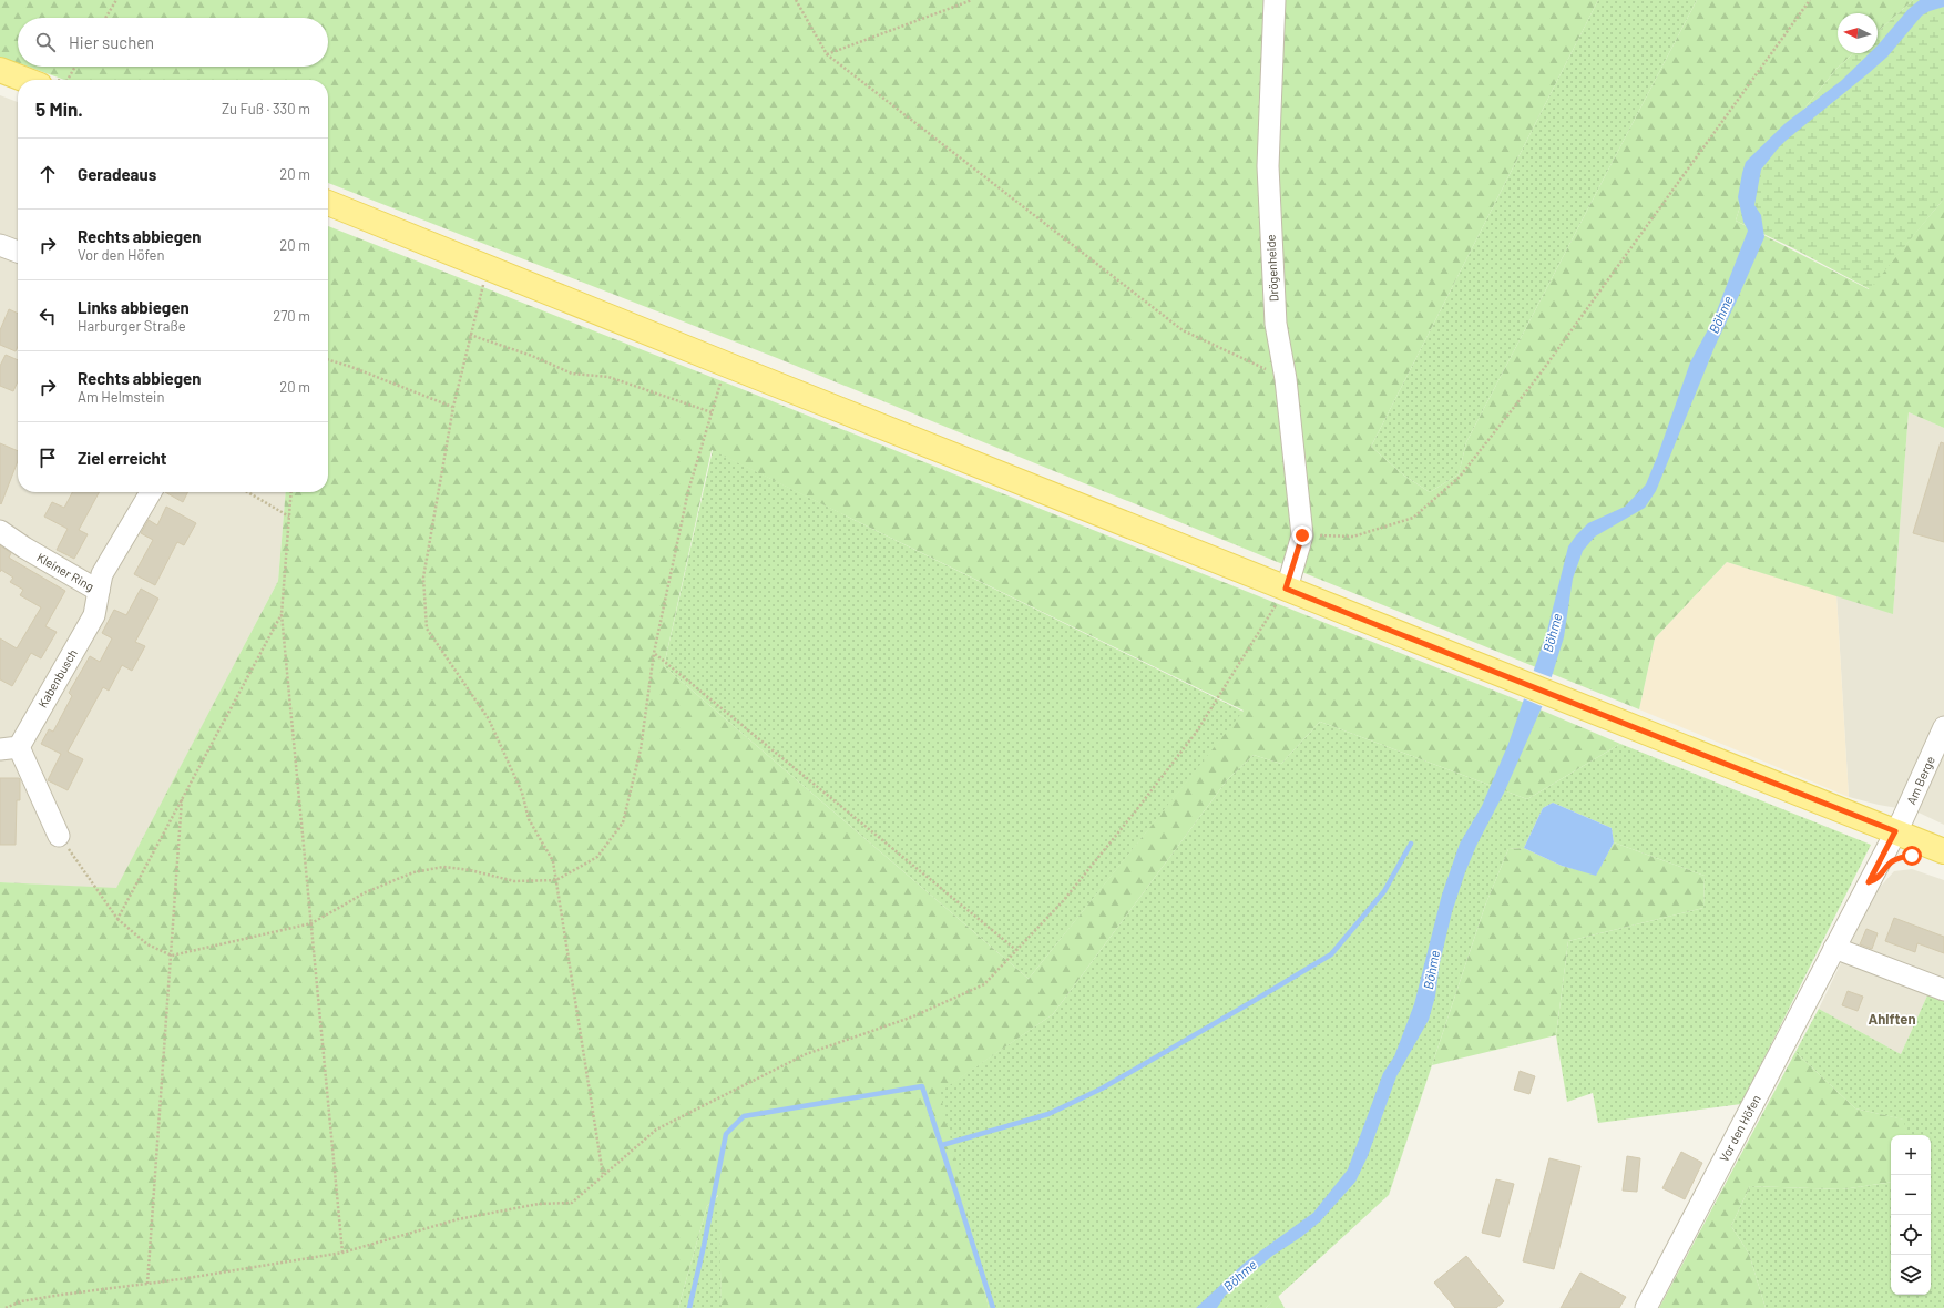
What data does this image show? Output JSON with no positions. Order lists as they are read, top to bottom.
{
  "streets": {
    "street": [
      "Drögenheide",
      "Kleiner Ring",
      "Kabenbusch",
      "Am Berge",
      "Vor den Höfen"
    ]
  },
  "crossings": [
    ["Kleiner Ring", "Kabenbusch"],
    ["Am Berge", "Vor den Höfen"]
  ],
  "districts": ["Ahlften"],
  "water": ["Böhme"],
  "north": "left",
  "page": {
    "search": "Hier suchen",
    "heading": ["5 Min.", "Zu Fuß · 330 m"],
    "list": [
      ["Geradeaus", "20 m"],
      ["Rechts abbiegen", "Vor den Höfen", "20 m"],
      ["Links abbiegen", "Harburger Straße", "270 m"],
      ["Rechts abbiegen", "Am Helmstein", "20 m"],
      "Ziel erreicht"
    ],
    "map_buttons": ["+", "−"]
  }
}
